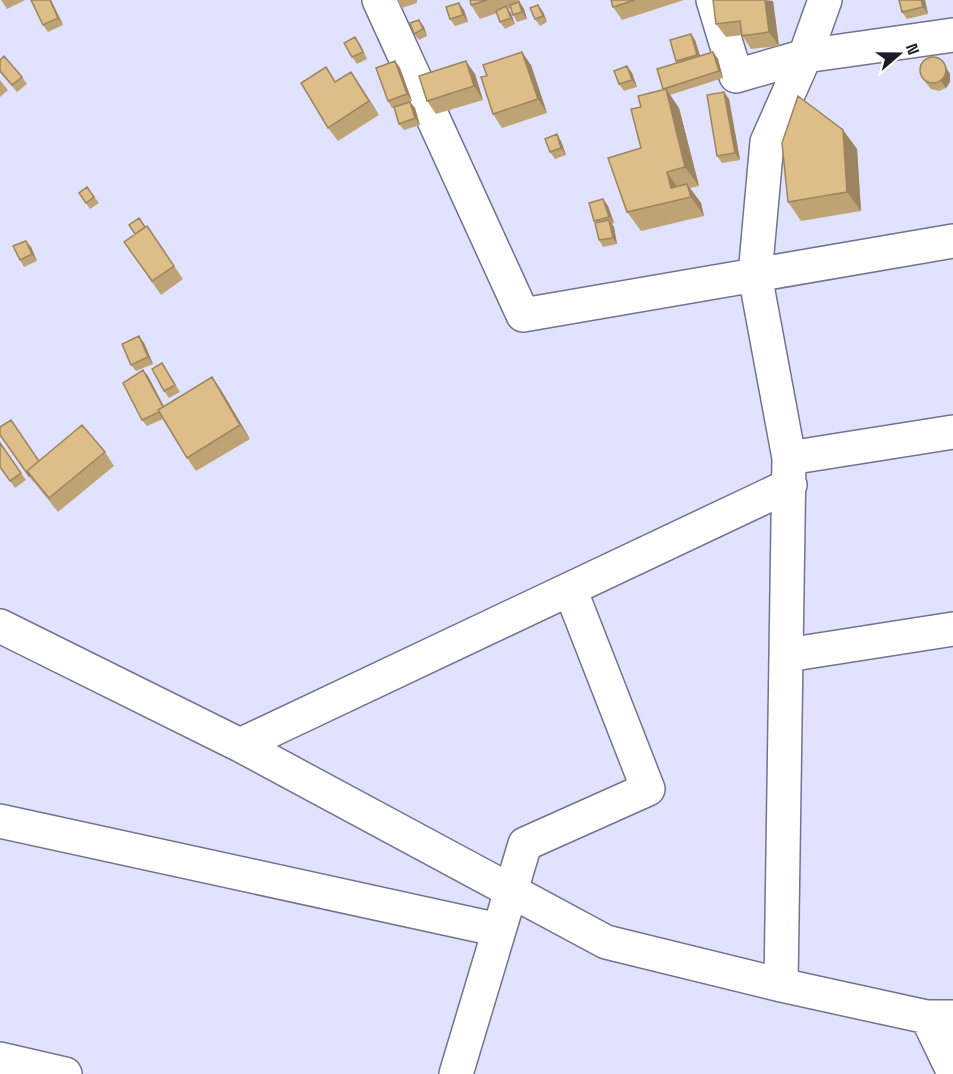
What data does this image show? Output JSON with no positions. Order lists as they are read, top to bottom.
{
  "north": "right"
}
